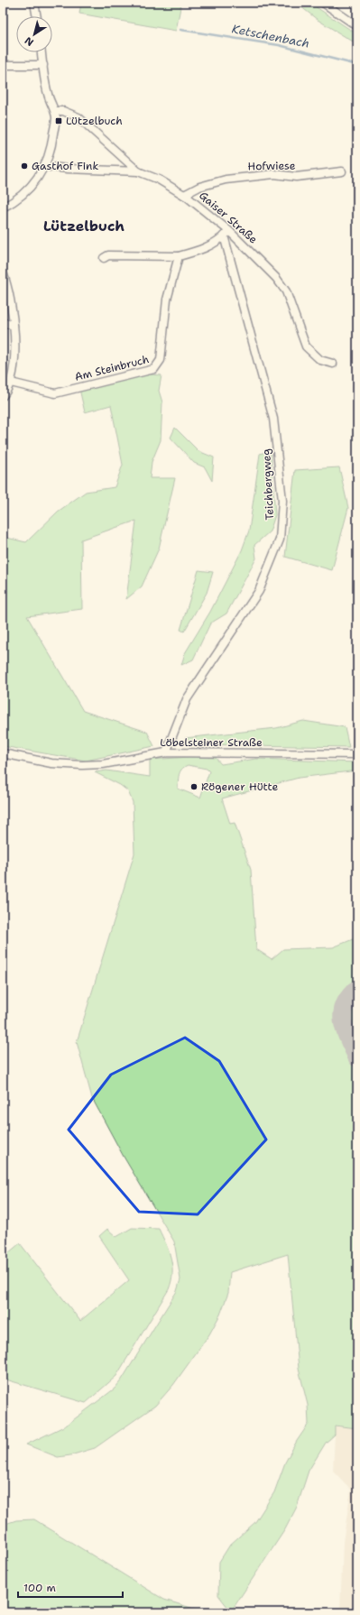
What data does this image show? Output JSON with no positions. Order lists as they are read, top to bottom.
{
  "streets": {
    "street": [
      "Hofwiese",
      "Gaiser Straße",
      "Am Steinbruch",
      "Teichbergweg",
      "Löbelsteiner Straße"
    ]
  },
  "crossings": [
    ["Hofwiese", "Gaiser Straße"],
    ["Gaiser Straße", "Teichbergweg"],
    ["Teichbergweg", "Löbelsteiner Straße"]
  ],
  "districts": ["Lützelbuch"],
  "water": ["Ketschenbach"],
  "places": {
    "transit": ["Lützelbuch"],
    "other": ["Gasthof Fink", "Rögener Hütte"]
  },
  "scale_bar": "100 m",
  "north": "bottom left"
}
